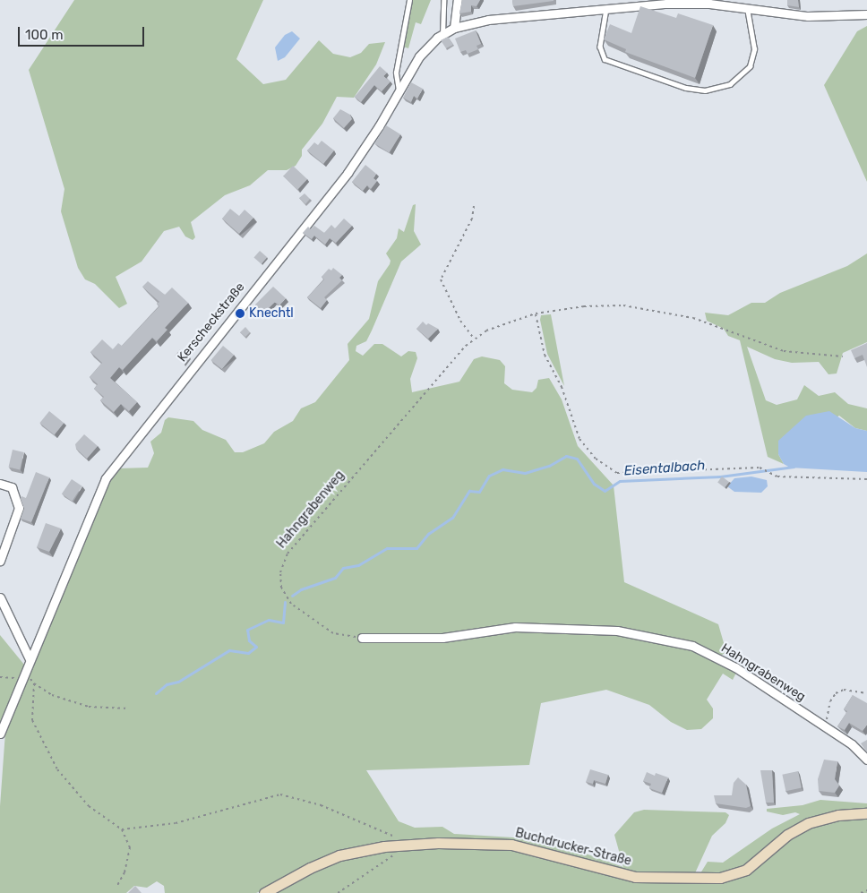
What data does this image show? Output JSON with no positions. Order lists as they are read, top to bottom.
{
  "streets": {
    "street": ["Kerscheckstraße", "Hahngrabenweg", "Buchdrucker-Straße"]
  },
  "water": ["Eisentalbach"],
  "places": ["Knechtl"],
  "scale_bar": "100 m"
}
